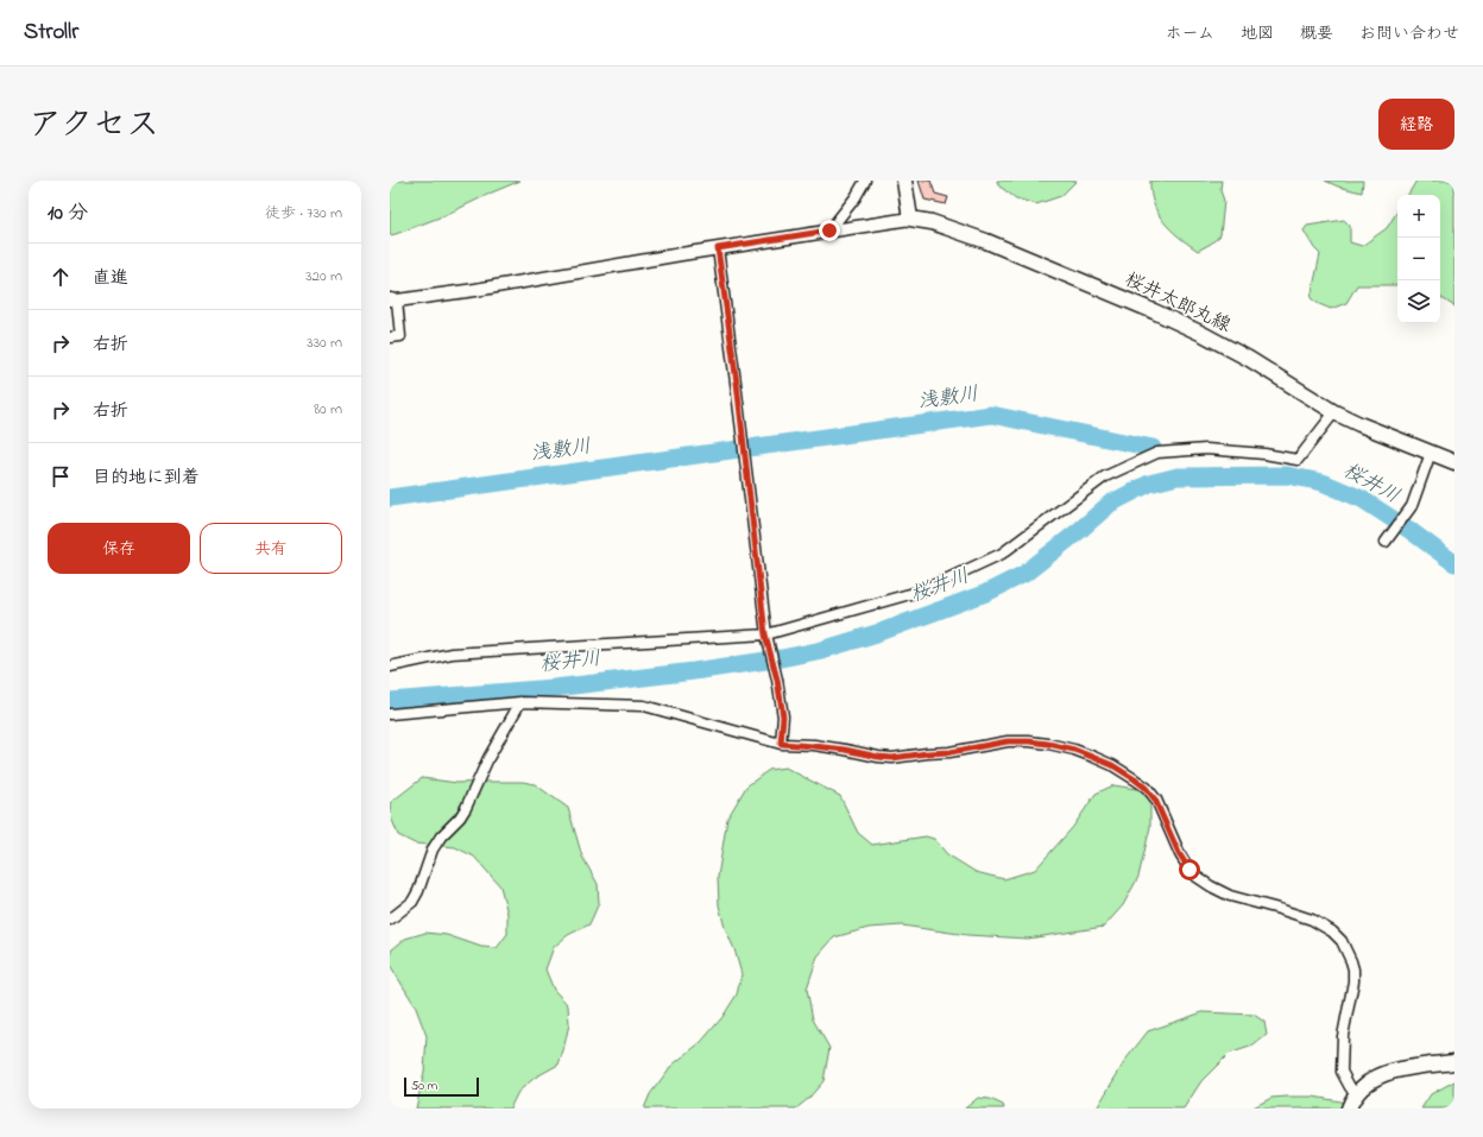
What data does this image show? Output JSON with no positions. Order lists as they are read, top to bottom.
{
  "streets": {
    "main road": ["桜井太郎丸線"]
  },
  "water": ["浅敷川", "桜井川"],
  "scale_bar": "50 m",
  "page": {
    "header": "Strollr",
    "nav": [
      "ホーム",
      "地図",
      "概要",
      "お問い合わせ"
    ],
    "title": "アクセス",
    "buttons": [
      "経路",
      ["保存", "共有"]
    ],
    "heading": ["10 分", "徒歩 · 730 m"],
    "map_buttons": ["+", "−"],
    "list": [
      ["直進", "320 m"],
      ["右折", "330 m"],
      ["右折", "80 m"],
      "目的地に到着"
    ],
    "scale": "50 m"
  }
}
